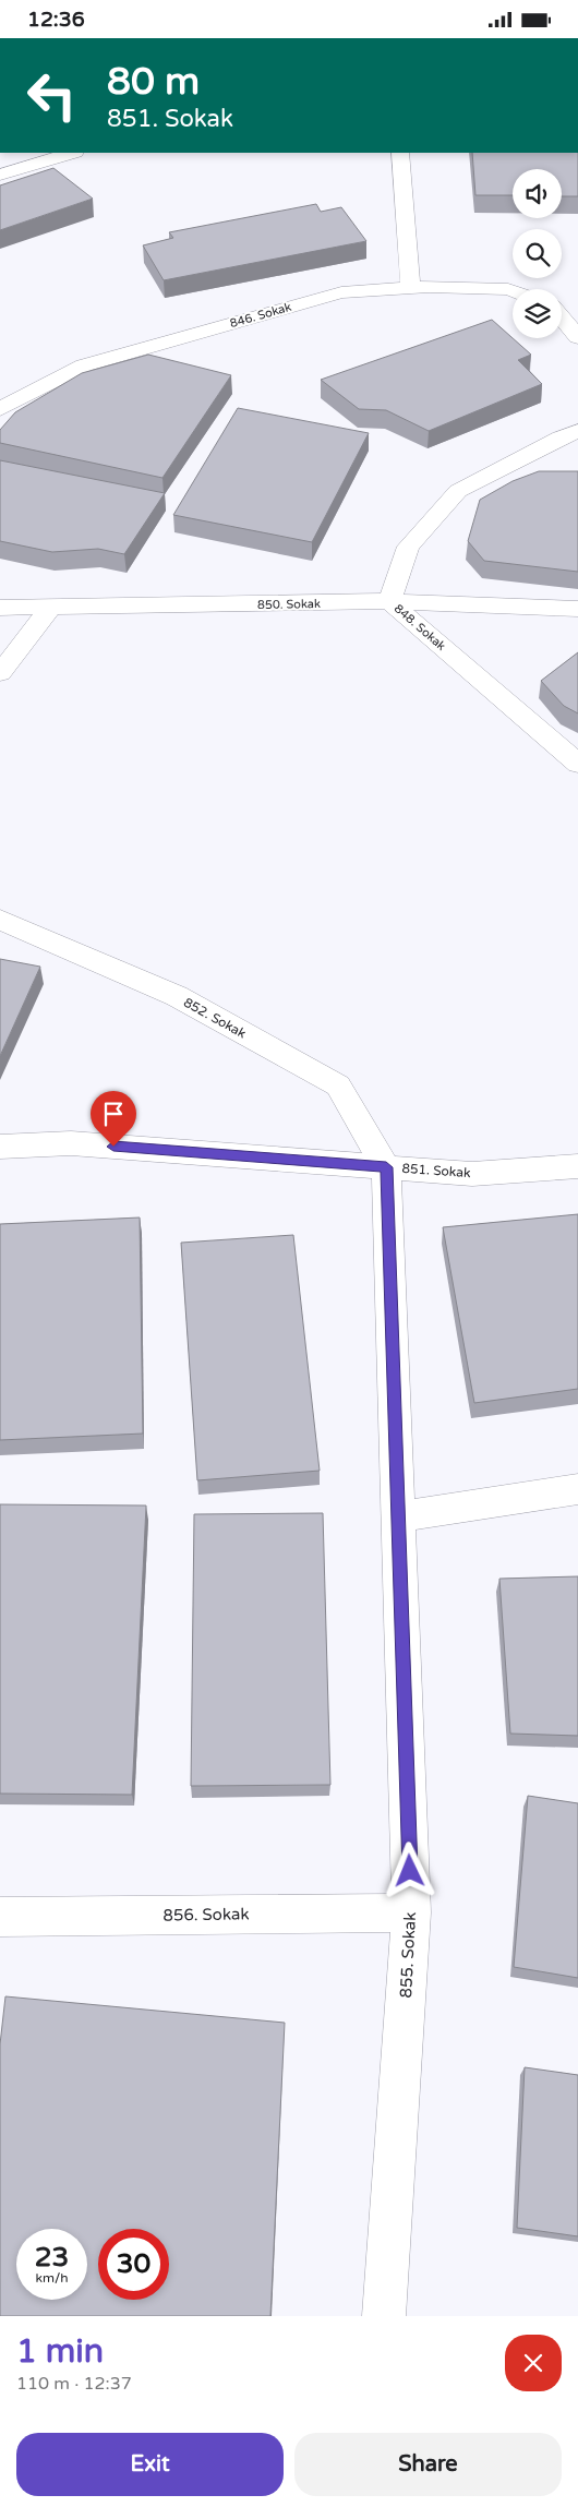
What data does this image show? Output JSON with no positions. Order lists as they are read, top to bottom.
{
  "streets": {
    "street": [
      "846. Sokak",
      "850. Sokak",
      "848. Sokak",
      "852. Sokak",
      "851. Sokak",
      "856. Sokak",
      "855. Sokak"
    ]
  },
  "crossings": [
    ["850. Sokak", "848. Sokak"],
    ["852. Sokak", "851. Sokak"],
    ["852. Sokak", "855. Sokak"],
    ["851. Sokak", "855. Sokak"],
    ["856. Sokak", "855. Sokak"]
  ],
  "page": {
    "status": "12:36",
    "turn": ["80 m", "851. Sokak"],
    "speed": "23 km/h",
    "limit": "30",
    "heading": ["1 min", "110 m · 12:37"],
    "buttons": ["Exit", "Share"]
  }
}
